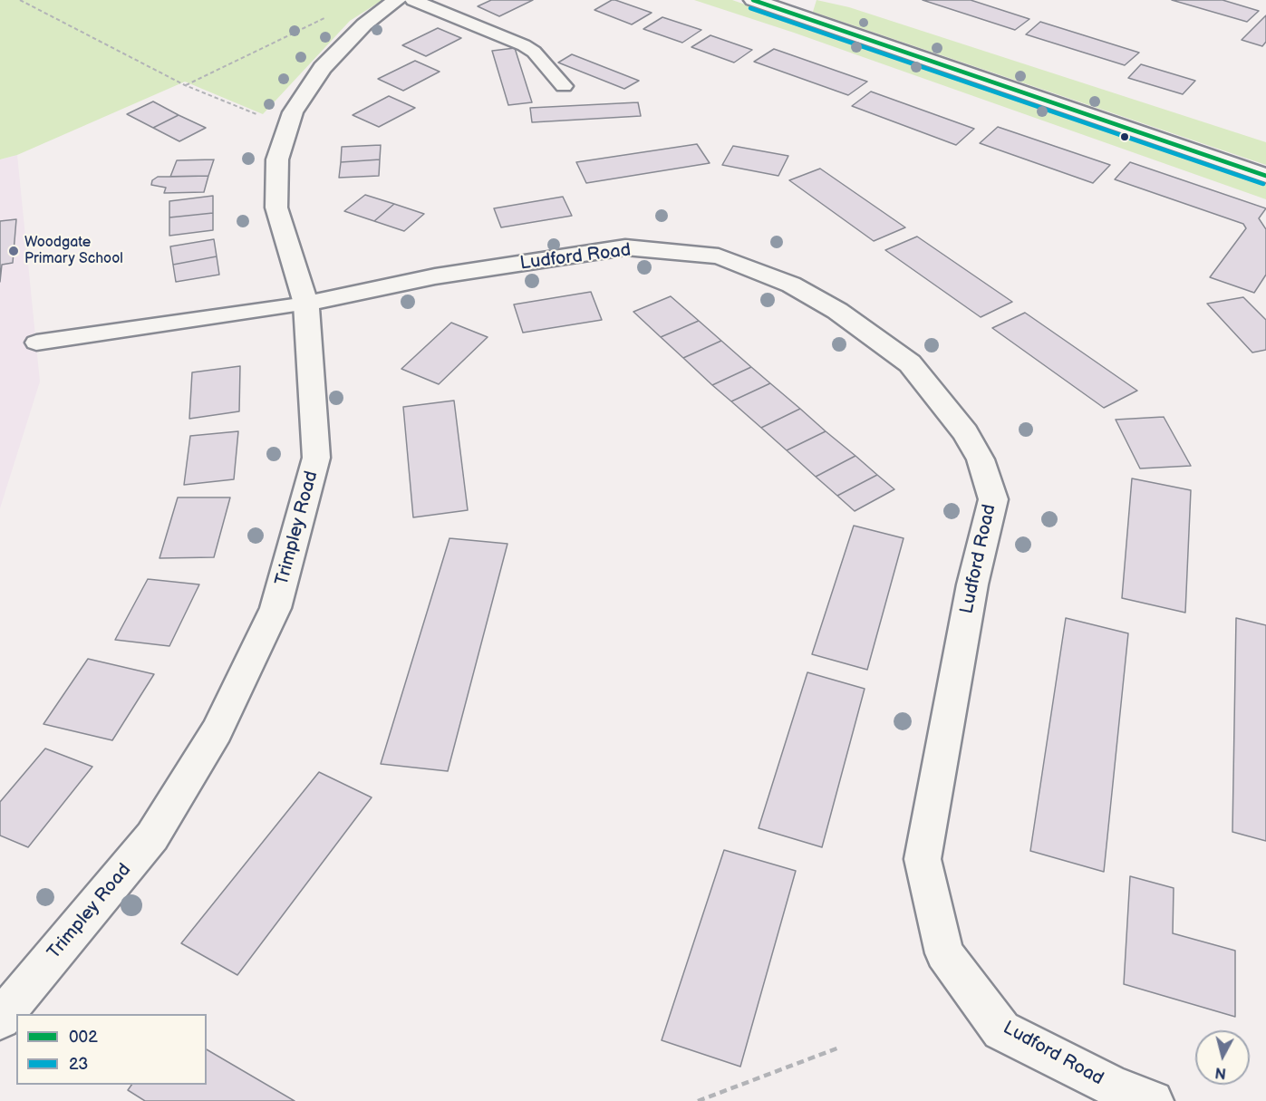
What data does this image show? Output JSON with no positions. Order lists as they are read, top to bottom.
{
  "streets": {
    "street": ["Ludford Road", "Trimpley Road"]
  },
  "crossings": [
    ["Ludford Road", "Trimpley Road"]
  ],
  "places": ["Woodgate Primary School"],
  "lines": ["transit line 002", "transit line 23"],
  "legend": ["002", "23"],
  "north": "bottom"
}
